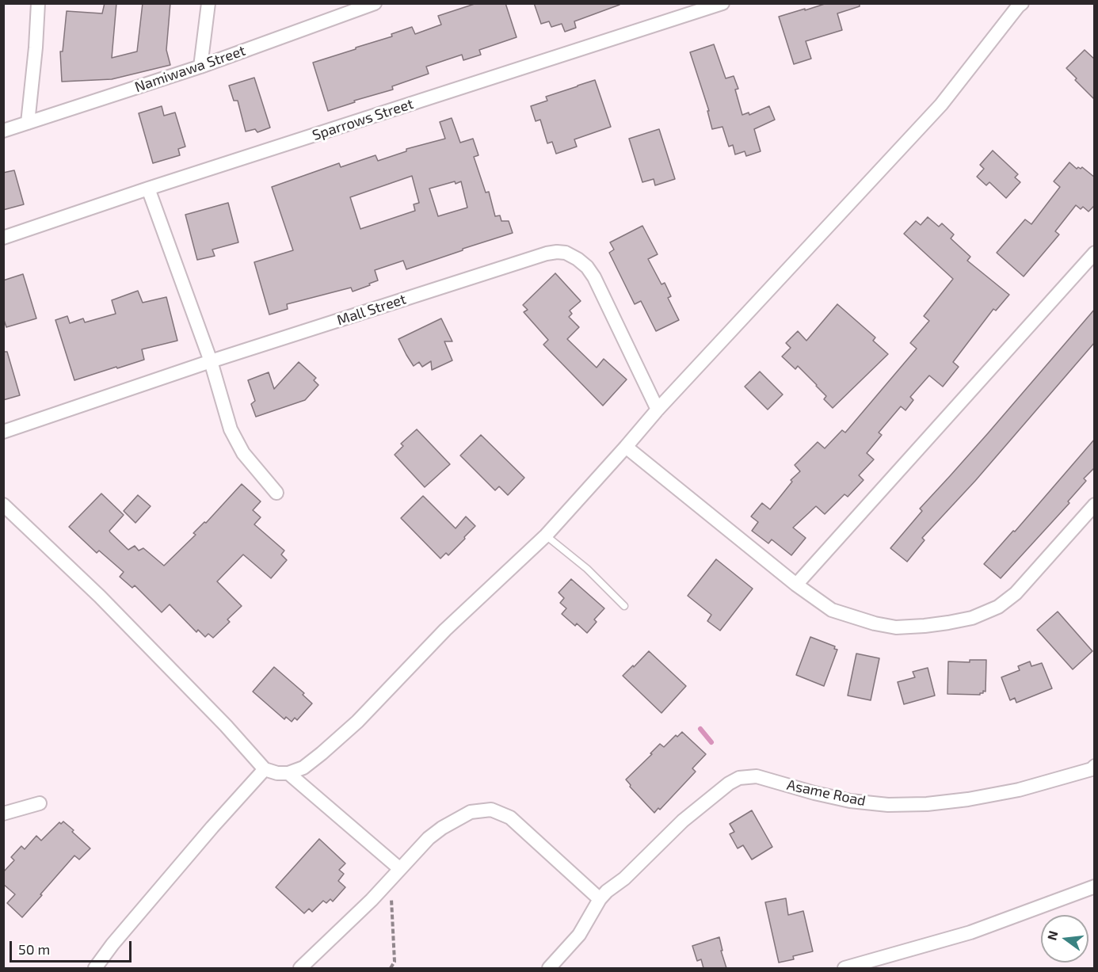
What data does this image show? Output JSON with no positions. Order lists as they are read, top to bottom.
{
  "streets": {
    "street": [
      "Namiwawa Street",
      "Sparrows Street",
      "Mall Street",
      "Asame Road"
    ]
  },
  "scale_bar": "50 m",
  "north": "left"
}
